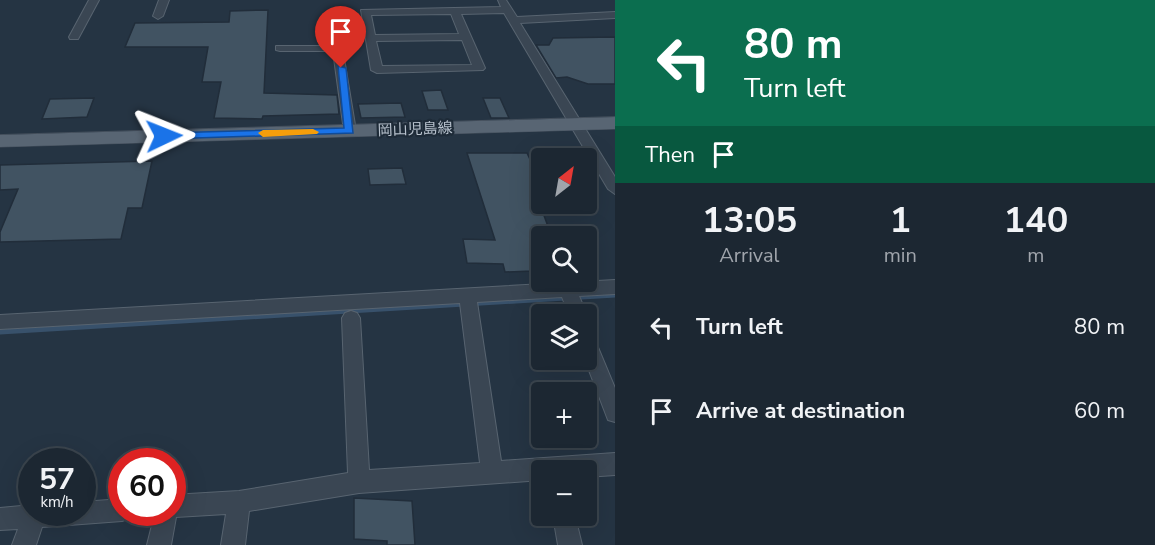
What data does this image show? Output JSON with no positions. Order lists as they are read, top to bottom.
{
  "streets": {
    "main road": ["岡山児島線"]
  },
  "north": "top right",
  "page": {
    "turn": ["80 m", "Turn left"],
    "then": "Then",
    "map_buttons": ["+", "−"],
    "eta": [
      "13:05",
      "Arrival",
      "1",
      "min",
      "140",
      "m"
    ],
    "list": [
      {
        "name": "Turn left",
        "value": "80 m"
      },
      {
        "name": "Arrive at destination",
        "value": "60 m"
      }
    ],
    "speed": "57 km/h",
    "limit": "60"
  }
}
